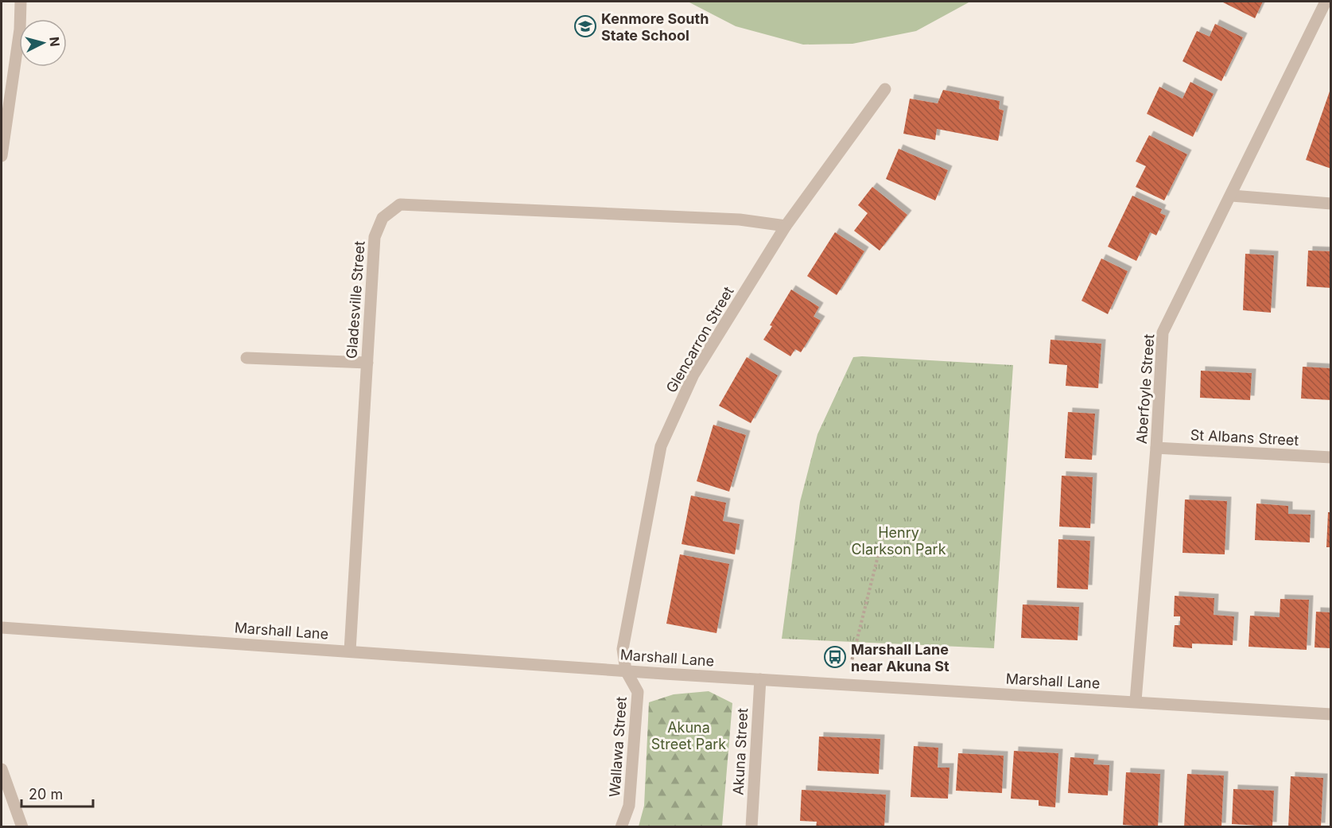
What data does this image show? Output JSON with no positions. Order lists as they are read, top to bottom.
{
  "streets": {
    "street": [
      "Gladesville Street",
      "Glencarron Street",
      "Aberfoyle Street",
      "St Albans Street",
      "Marshall Lane",
      "Wallawa Street",
      "Akuna Street"
    ]
  },
  "crossings": [
    ["Gladesville Street", "Glencarron Street"],
    ["Gladesville Street", "Marshall Lane"],
    ["Glencarron Street", "Marshall Lane"],
    ["Glencarron Street", "Wallawa Street"],
    ["Aberfoyle Street", "St Albans Street"],
    ["Aberfoyle Street", "Marshall Lane"],
    ["Marshall Lane", "Wallawa Street"],
    ["Marshall Lane", "Akuna Street"]
  ],
  "parks": ["Henry Clarkson Park", "Akuna Street Park"],
  "places": {
    "school or university": ["Kenmore South State School"],
    "bus stop": ["Marshall Lane near Akuna St"]
  },
  "scale_bar": "20 m",
  "north": "right"
}
